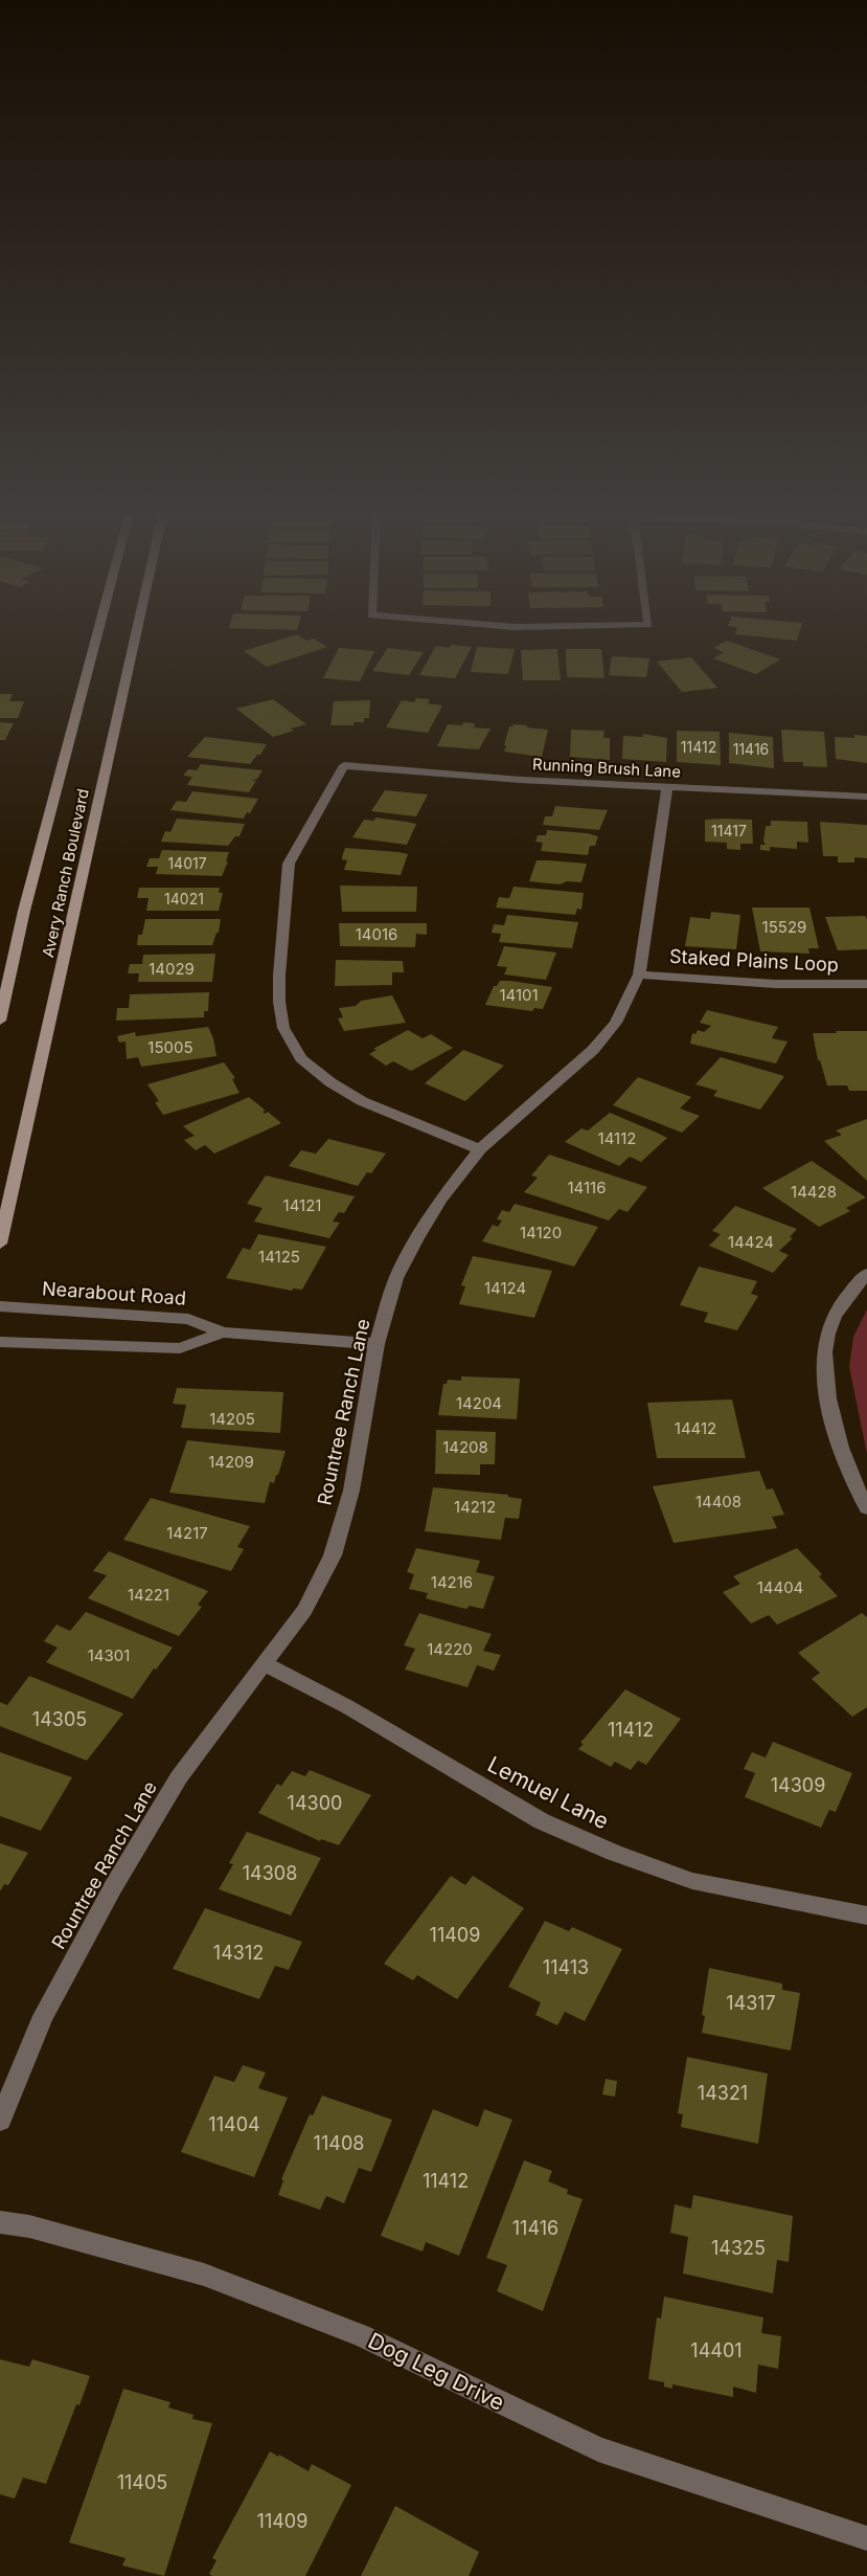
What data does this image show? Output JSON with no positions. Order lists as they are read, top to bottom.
{
  "streets": {
    "main road": ["Avery Ranch Boulevard"],
    "street": [
      "Running Brush Lane",
      "Staked Plains Loop",
      "Nearabout Road",
      "Rountree Ranch Lane",
      "Lemuel Lane",
      "Dog Leg Drive"
    ]
  },
  "crossings": [
    ["Running Brush Lane", "Rountree Ranch Lane"],
    ["Staked Plains Loop", "Rountree Ranch Lane"],
    ["Nearabout Road", "Rountree Ranch Lane"],
    ["Rountree Ranch Lane", "Lemuel Lane"]
  ],
  "house_numbers": [
    "11412",
    "11416",
    "11417",
    "14017",
    "14021",
    "15529",
    "14016",
    "14029",
    "14101",
    "15005",
    "14112",
    "14116",
    "14428",
    "14121",
    "14120",
    "14424",
    "14125",
    "14124",
    "14204",
    "14205",
    "14412",
    "14208",
    "14209",
    "14408",
    "14212",
    "14217",
    "14216",
    "14404",
    "14221",
    "14220",
    "14301",
    "14305",
    "11412",
    "14309",
    "14300",
    "14308",
    "11409",
    "14312",
    "11413",
    "14317",
    "14321",
    "11404",
    "11408",
    "11412",
    "11416",
    "14325",
    "14401",
    "11405",
    "11409"
  ]
}
